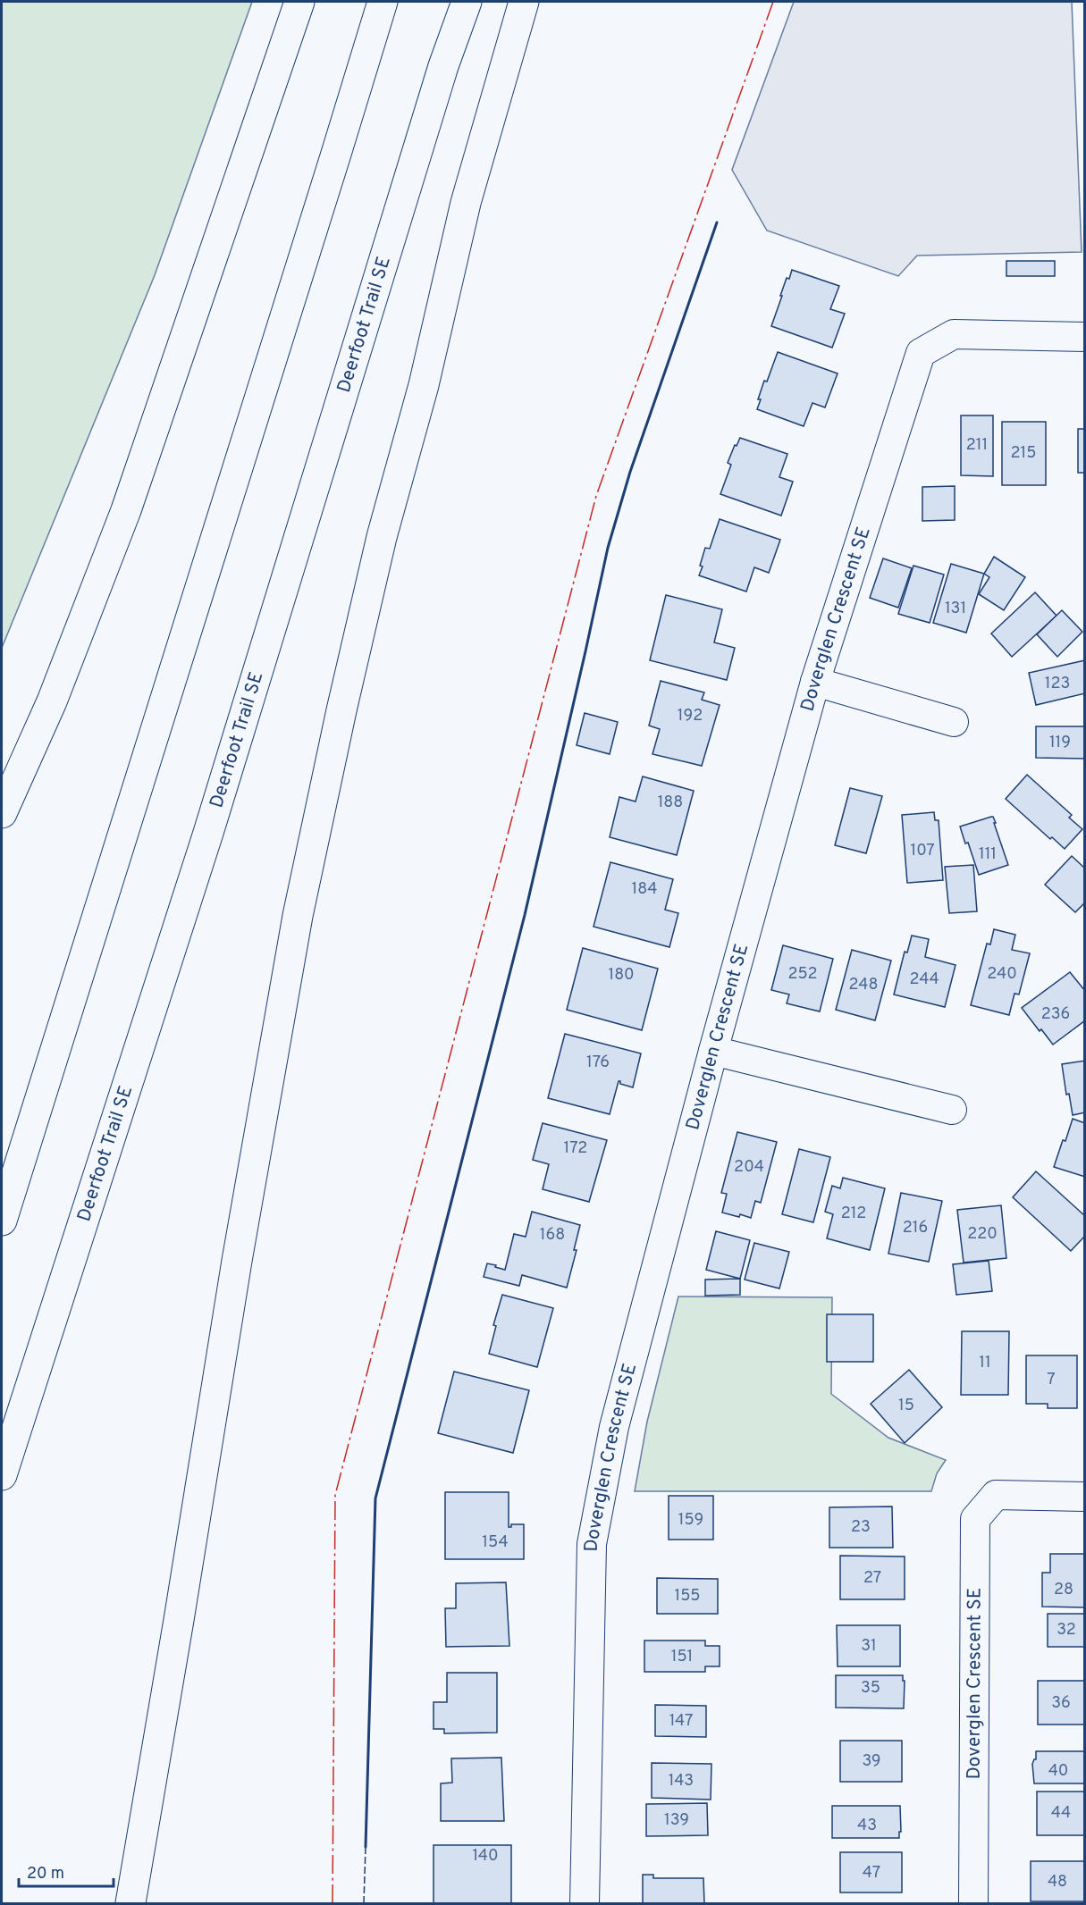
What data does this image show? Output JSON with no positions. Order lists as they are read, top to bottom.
{
  "streets": {
    "highway": ["Deerfoot Trail SE"],
    "street": ["Doverglen Crescent SE"]
  },
  "house_numbers": [
    "211",
    "215",
    "131",
    "123",
    "192",
    "119",
    "188",
    "107",
    "111",
    "184",
    "252",
    "240",
    "180",
    "244",
    "248",
    "236",
    "176",
    "172",
    "204",
    "212",
    "216",
    "220",
    "168",
    "11",
    "7",
    "15",
    "159",
    "23",
    "154",
    "27",
    "28",
    "155",
    "32",
    "31",
    "151",
    "35",
    "36",
    "147",
    "39",
    "40",
    "143",
    "44",
    "139",
    "43",
    "140",
    "47",
    "48"
  ],
  "scale_bar": "20 m"
}
